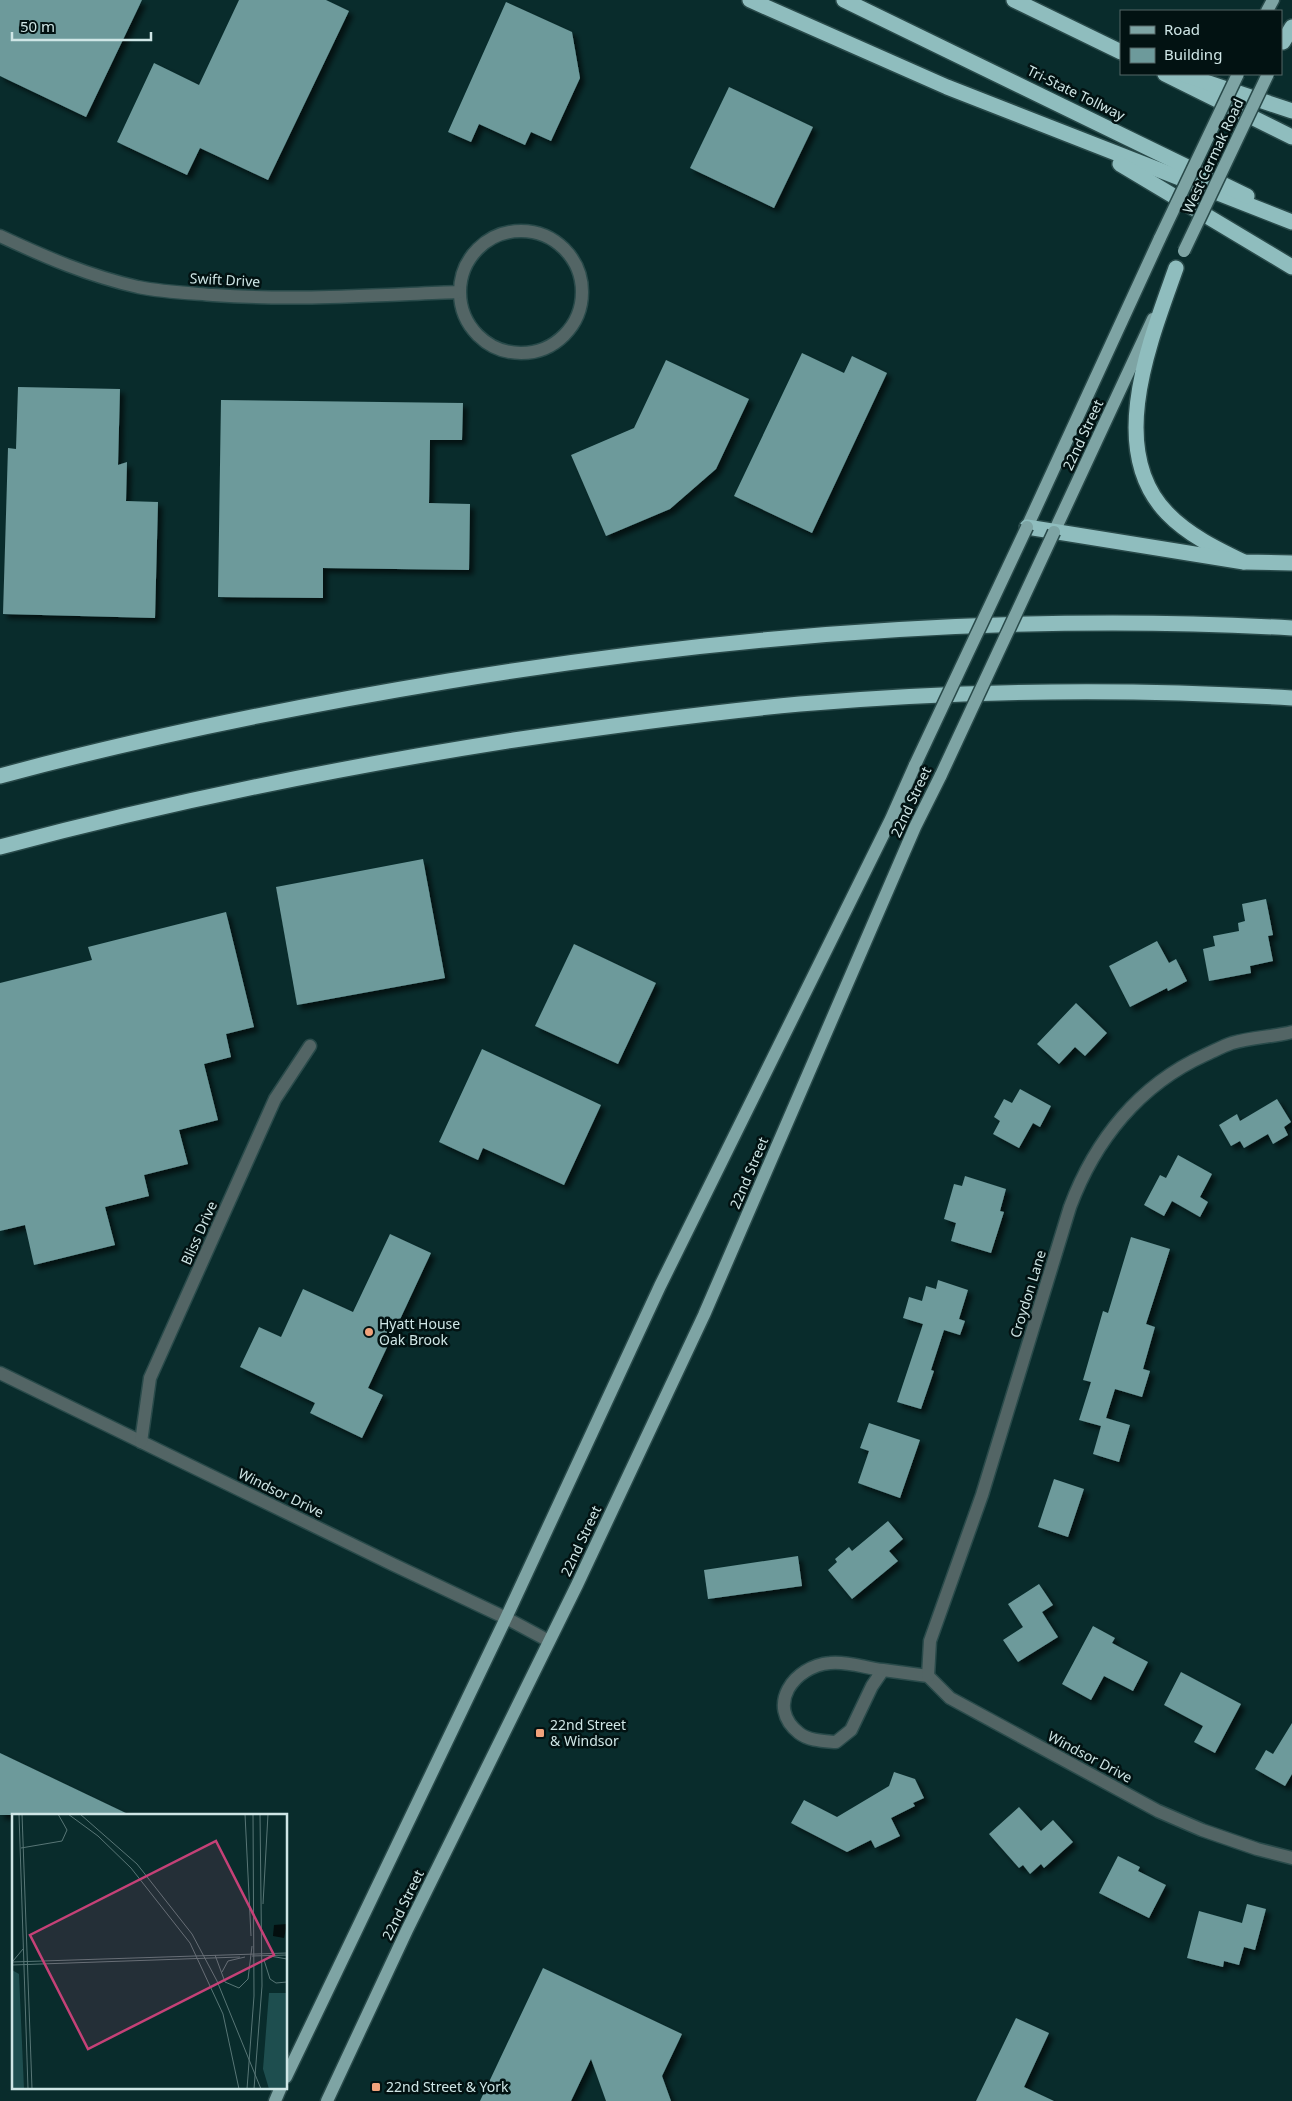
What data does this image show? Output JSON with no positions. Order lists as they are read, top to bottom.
{
  "streets": {
    "highway": ["Tri-State Tollway"],
    "main road": ["West Cermak Road", "22nd Street"],
    "street": [
      "Swift Drive",
      "Bliss Drive",
      "Croydon Lane",
      "Windsor Drive"
    ]
  },
  "crossings": [
    ["West Cermak Road", "22nd Street"],
    ["22nd Street", "Windsor Drive"],
    ["Bliss Drive", "Windsor Drive"],
    ["Croydon Lane", "Windsor Drive"]
  ],
  "places": {
    "other": ["Hyatt House Oak Brook"],
    "transit": ["22nd Street & Windsor", "22nd Street & York"]
  },
  "legend": ["Road", "Building"],
  "scale_bar": "50 m"
}
